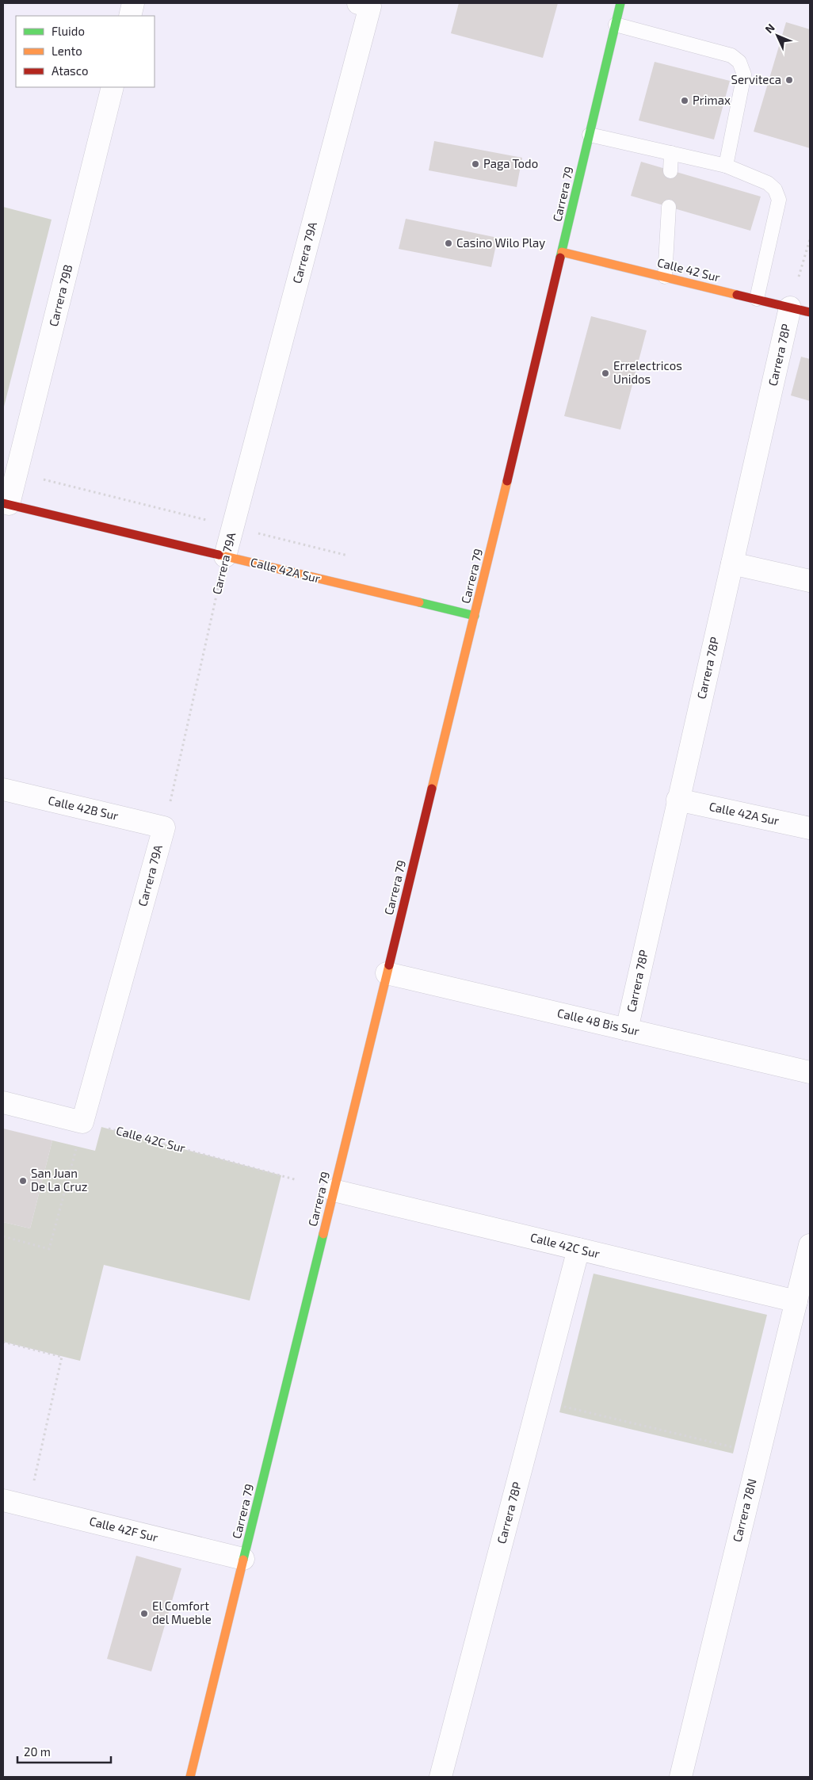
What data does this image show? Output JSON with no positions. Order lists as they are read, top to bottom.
{
  "streets": {
    "street": [
      "Carrera 79",
      "Carrera 79A",
      "Calle 42 Sur",
      "Carrera 79B",
      "Carrera 78P",
      "Calle 42A Sur",
      "Calle 42B Sur",
      "Calle 48 Bis Sur",
      "Calle 42C Sur",
      "Carrera 78N",
      "Calle 42F Sur"
    ]
  },
  "crossings": [
    ["Carrera 79", "Calle 42 Sur"],
    ["Carrera 79", "Calle 42A Sur"],
    ["Carrera 79", "Calle 48 Bis Sur"],
    ["Carrera 79", "Calle 42C Sur"],
    ["Carrera 79", "Calle 42F Sur"],
    ["Carrera 79A", "Calle 42A Sur"],
    ["Carrera 79A", "Calle 42B Sur"],
    ["Carrera 79A", "Calle 42C Sur"],
    ["Calle 42 Sur", "Carrera 78P"],
    ["Carrera 79B", "Calle 42A Sur"],
    ["Carrera 78P", "Calle 42A Sur"],
    ["Carrera 78P", "Calle 48 Bis Sur"],
    ["Carrera 78P", "Calle 42C Sur"],
    ["Calle 42C Sur", "Carrera 78N"]
  ],
  "places": [
    "Serviteca",
    "Primax",
    "Paga Todo",
    "Casino Wilo Play",
    "Errelectricos Unidos",
    "San Juan De La Cruz",
    "El Comfort del Mueble"
  ],
  "legend": ["Fluido", "Lento", "Atasco"],
  "scale_bar": "20 m",
  "north": "top left"
}
